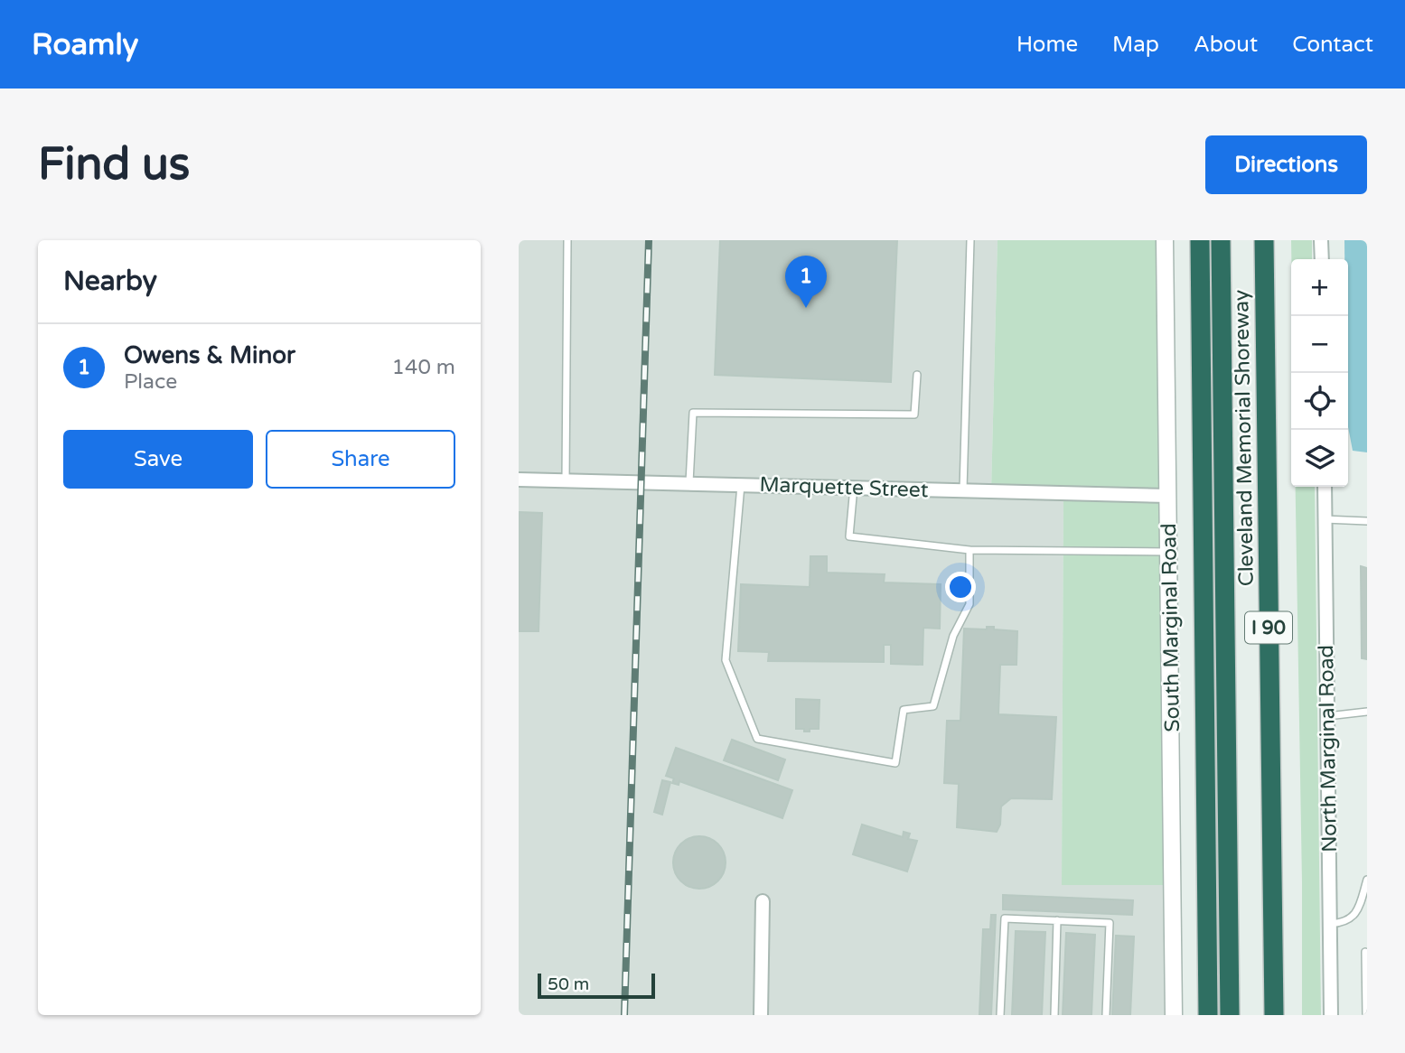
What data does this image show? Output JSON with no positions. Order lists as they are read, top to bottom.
{
  "streets": {
    "highway": ["Cleveland Memorial Shoreway", "I 90"],
    "street": ["Marquette Street", "South Marginal Road", "North Marginal Road"]
  },
  "crossings": [
    ["Marquette Street", "South Marginal Road"]
  ],
  "scale_bar": "50 m",
  "page": {
    "header": "Roamly",
    "nav": [
      "Home",
      "Map",
      "About",
      "Contact"
    ],
    "buttons": [
      "Directions",
      ["Save", "Share"]
    ],
    "title": "Find us",
    "heading": "Nearby",
    "pins": "1",
    "map_buttons": ["+", "−"],
    "list": [
      {
        "mark": "1",
        "name": "Owens & Minor",
        "note": "Place",
        "value": "140 m"
      }
    ],
    "scale": "50 m"
  }
}
